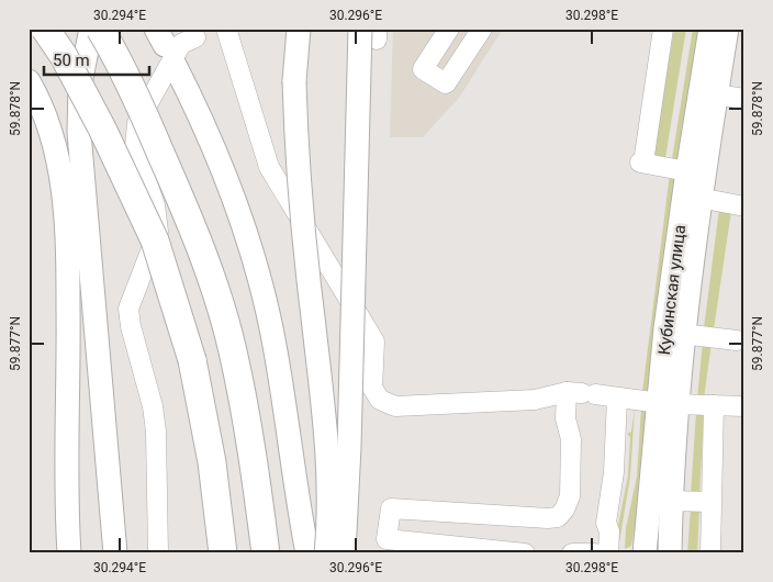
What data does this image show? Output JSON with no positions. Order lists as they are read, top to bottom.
{
  "streets": {
    "main road": ["Кубинская улица"]
  },
  "scale_bar": "50 m",
  "coordinates": [
    "30.294°E",
    "30.296°E",
    "30.298°E",
    "59.878°N",
    "59.877°N"
  ]
}
